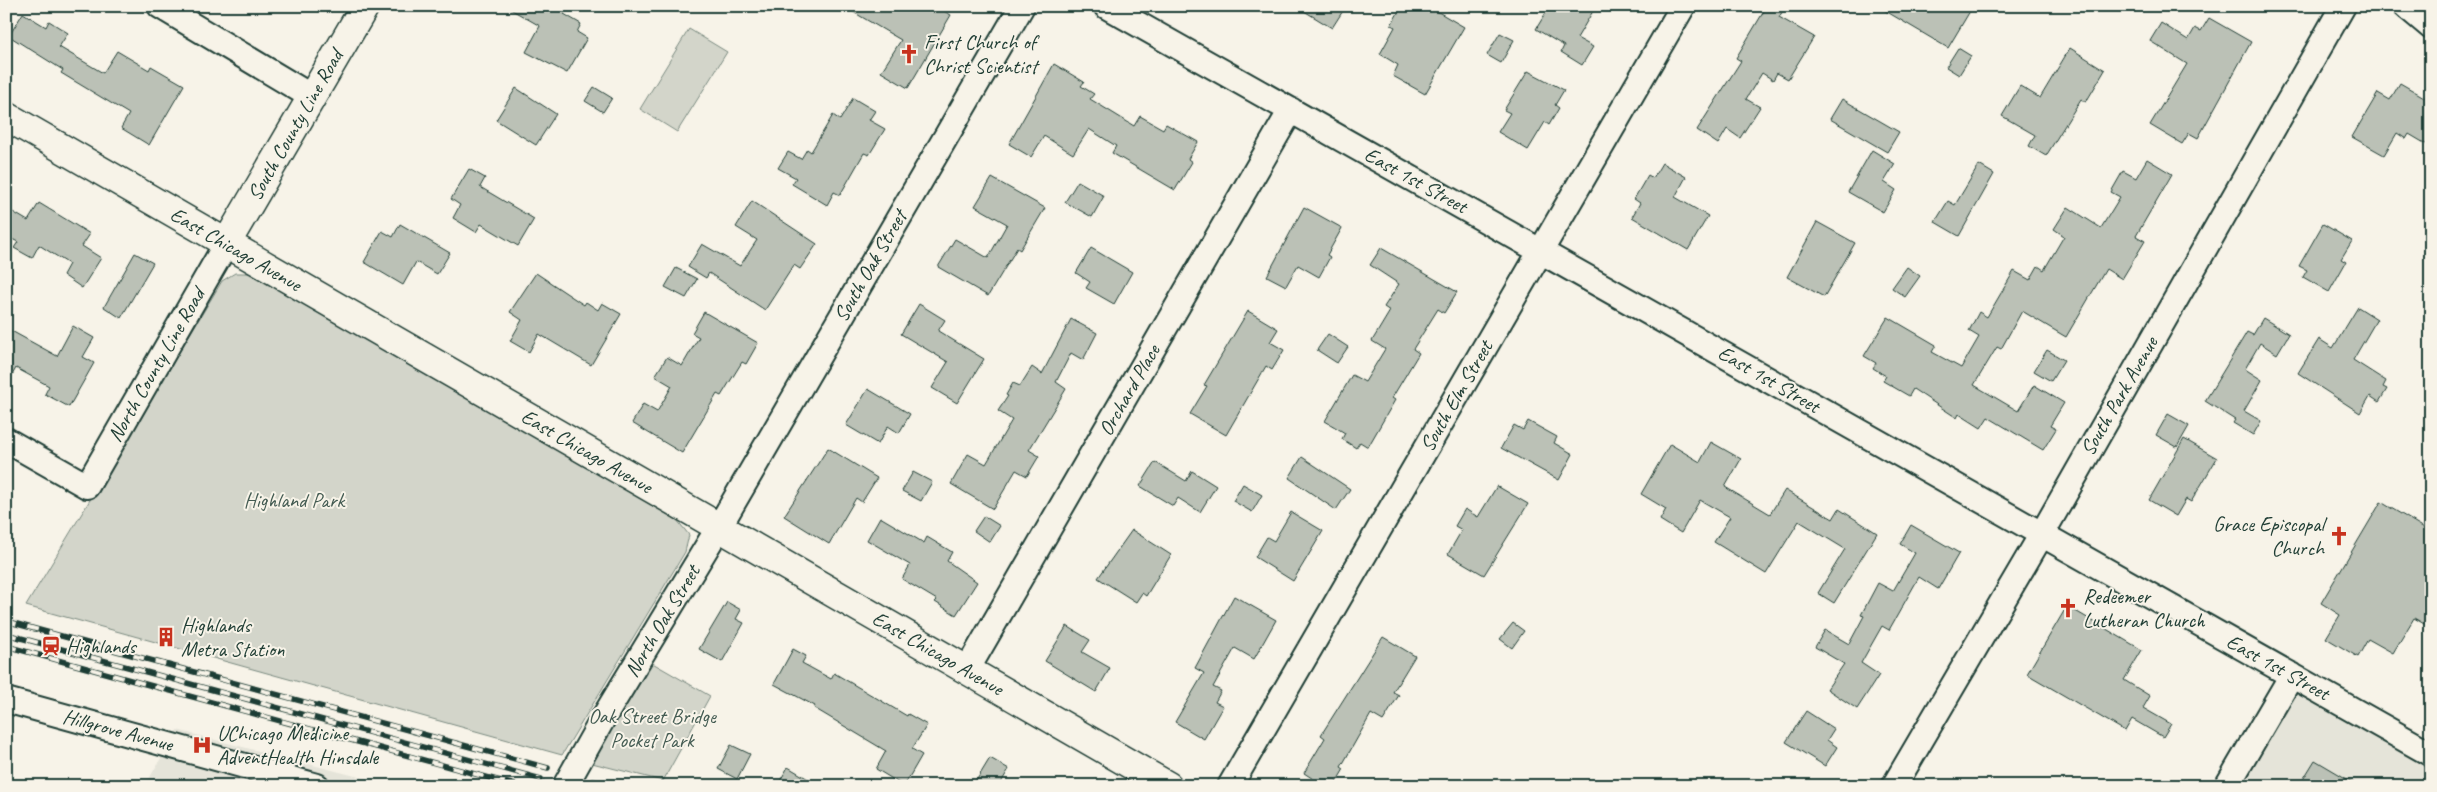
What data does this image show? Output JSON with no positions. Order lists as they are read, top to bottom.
{
  "streets": {
    "main road": ["South County Line Road", "East Chicago Avenue"],
    "street": [
      "East 1st Street",
      "South Oak Street",
      "North County Line Road",
      "Orchard Place",
      "South Elm Street",
      "South Park Avenue",
      "North Oak Street",
      "Hillgrove Avenue"
    ]
  },
  "crossings": [
    ["South County Line Road", "East Chicago Avenue"],
    ["South County Line Road", "North County Line Road"],
    ["East 1st Street", "Orchard Place"],
    ["East 1st Street", "South Elm Street"],
    ["East 1st Street", "South Park Avenue"],
    ["East Chicago Avenue", "South Oak Street"],
    ["East Chicago Avenue", "North County Line Road"],
    ["East Chicago Avenue", "Orchard Place"],
    ["East Chicago Avenue", "North Oak Street"],
    ["South Oak Street", "North Oak Street"]
  ],
  "parks": ["Highland Park", "Oak Street Bridge Pocket Park"],
  "places": {
    "church": ["First Church of Christ Scientist", "Grace Episcopal Church", "Redeemer Lutheran Church"],
    "building": ["Highlands Metra Station"],
    "station": ["Highlands"],
    "hospital": ["UChicago Medicine AdventHealth Hinsdale"]
  }
}
